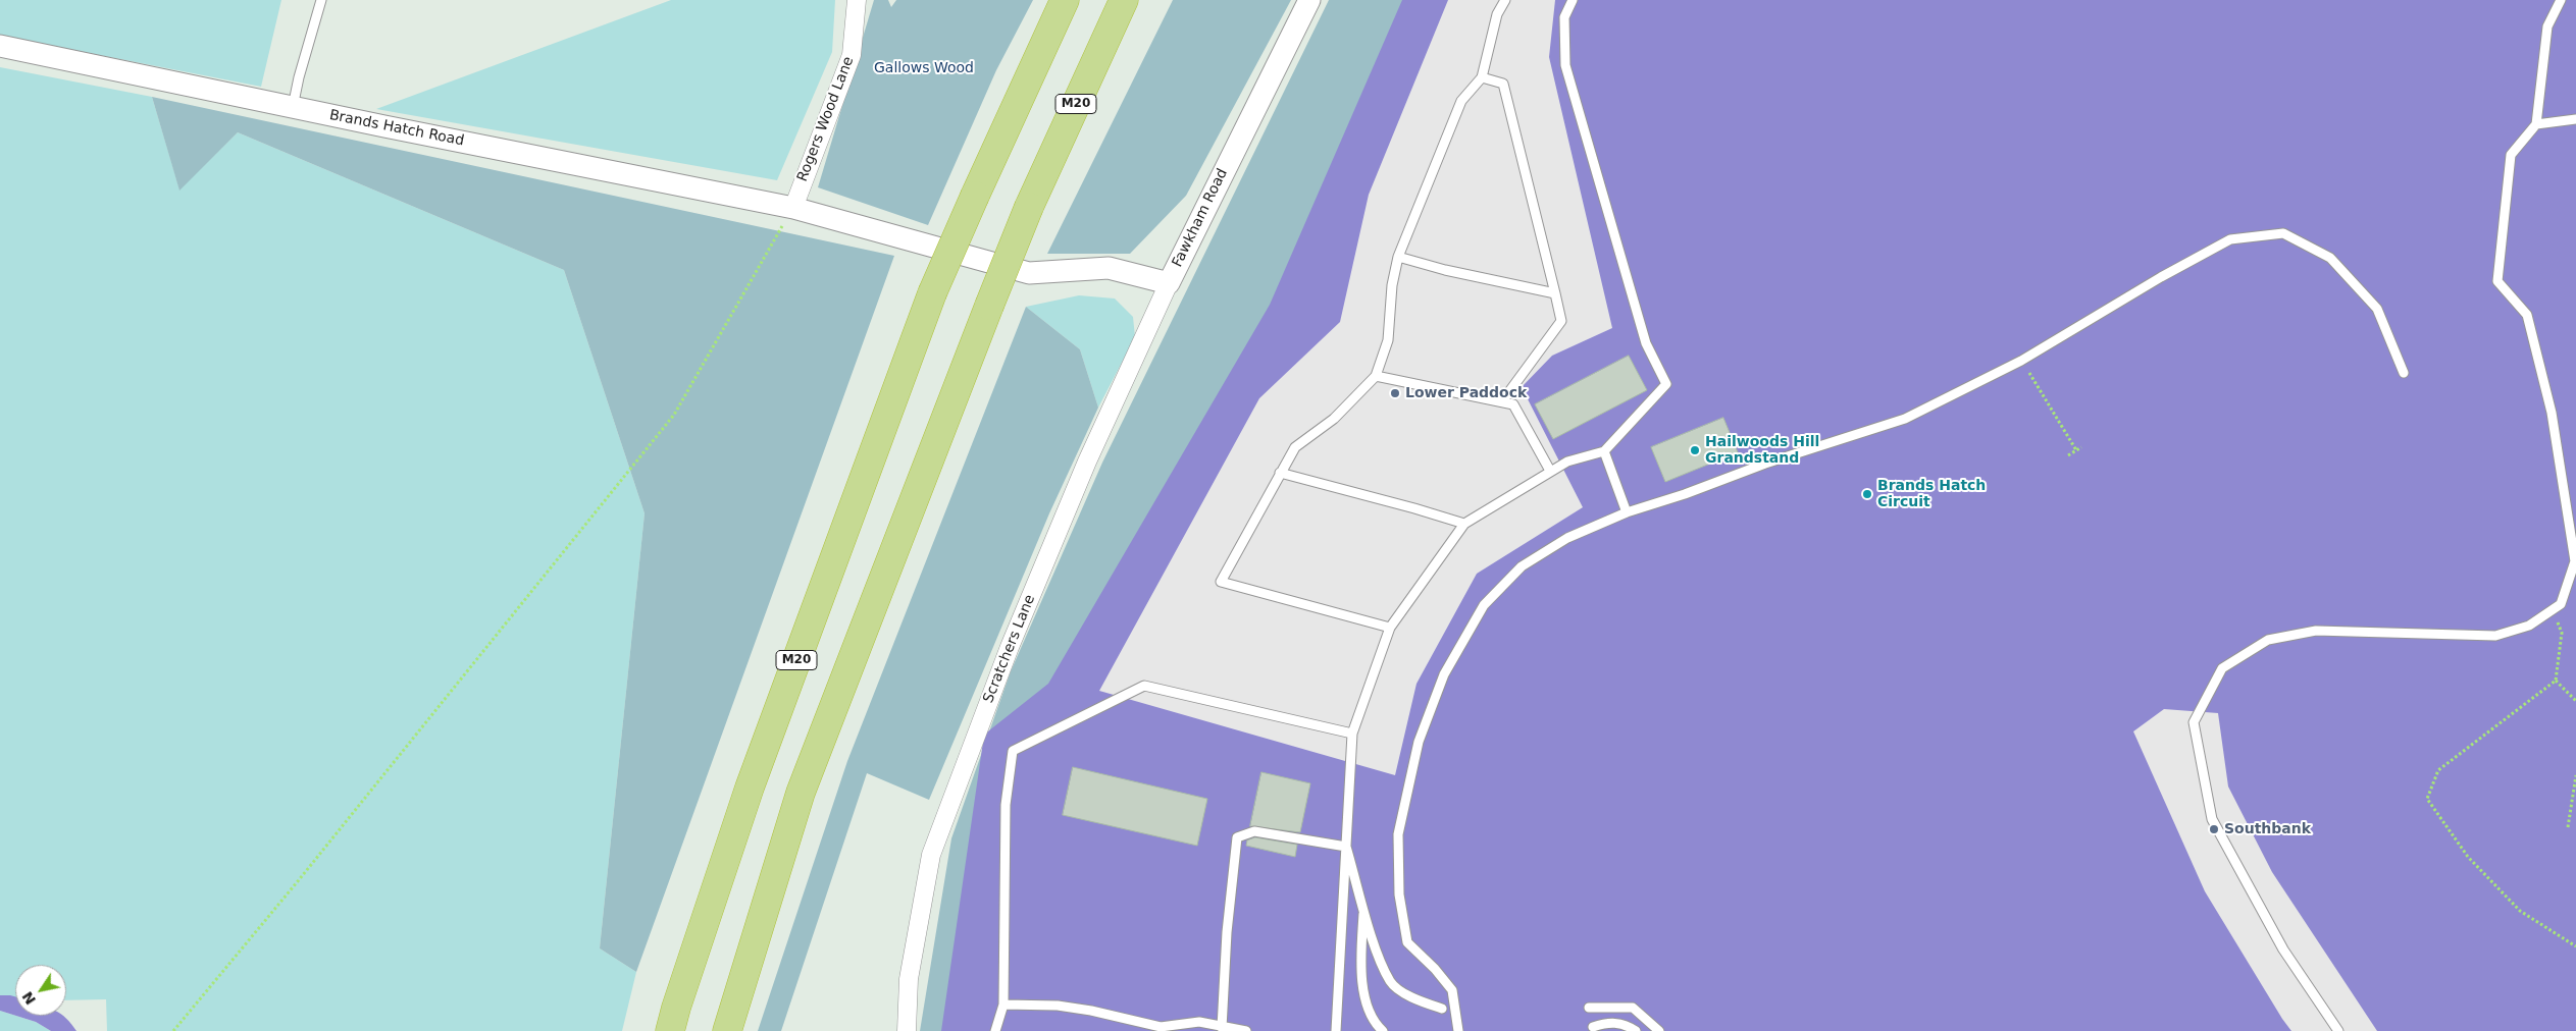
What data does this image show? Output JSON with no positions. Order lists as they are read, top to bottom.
{
  "streets": {
    "highway": ["M20"],
    "street": [
      "Rogers Wood Lane",
      "Brands Hatch Road",
      "Fawkham Road",
      "Scratchers Lane"
    ]
  },
  "crossings": [
    ["Rogers Wood Lane", "Brands Hatch Road"],
    ["Rogers Wood Lane", "Fawkham Road"],
    ["Brands Hatch Road", "Fawkham Road"],
    ["Fawkham Road", "Scratchers Lane"]
  ],
  "parks": ["Gallows Wood"],
  "places": [
    "Lower Paddock",
    "Hailwoods Hill Grandstand",
    "Brands Hatch Circuit",
    "Southbank"
  ],
  "north": "bottom left"
}
